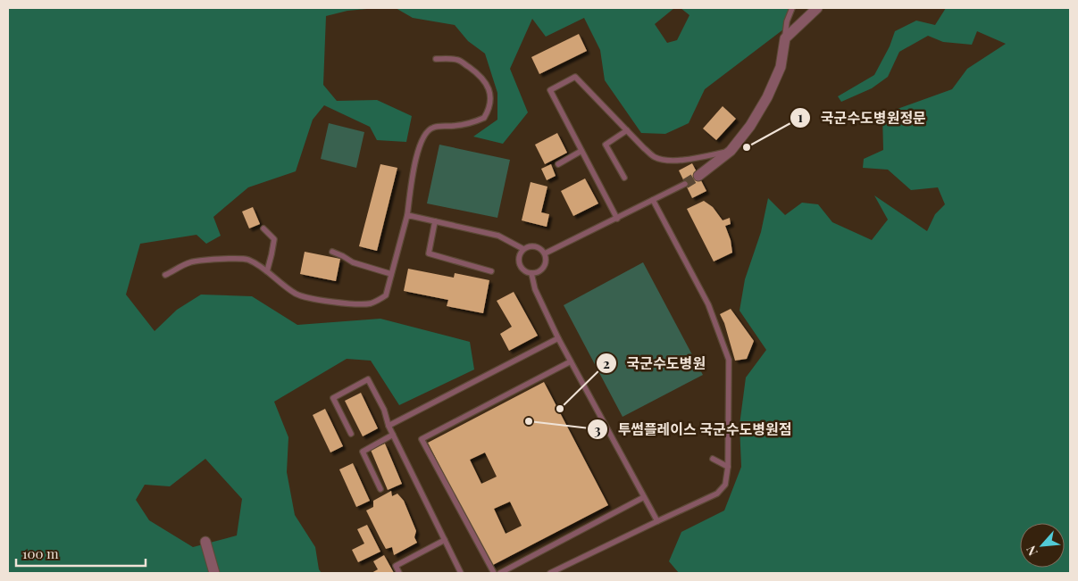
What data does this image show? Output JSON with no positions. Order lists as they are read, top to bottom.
{
  "places": ["국군수도병원정문", "국군수도병원", "투썸플레이스 국군수도병원점"],
  "scale_bar": "100 m",
  "north": "bottom left"
}
